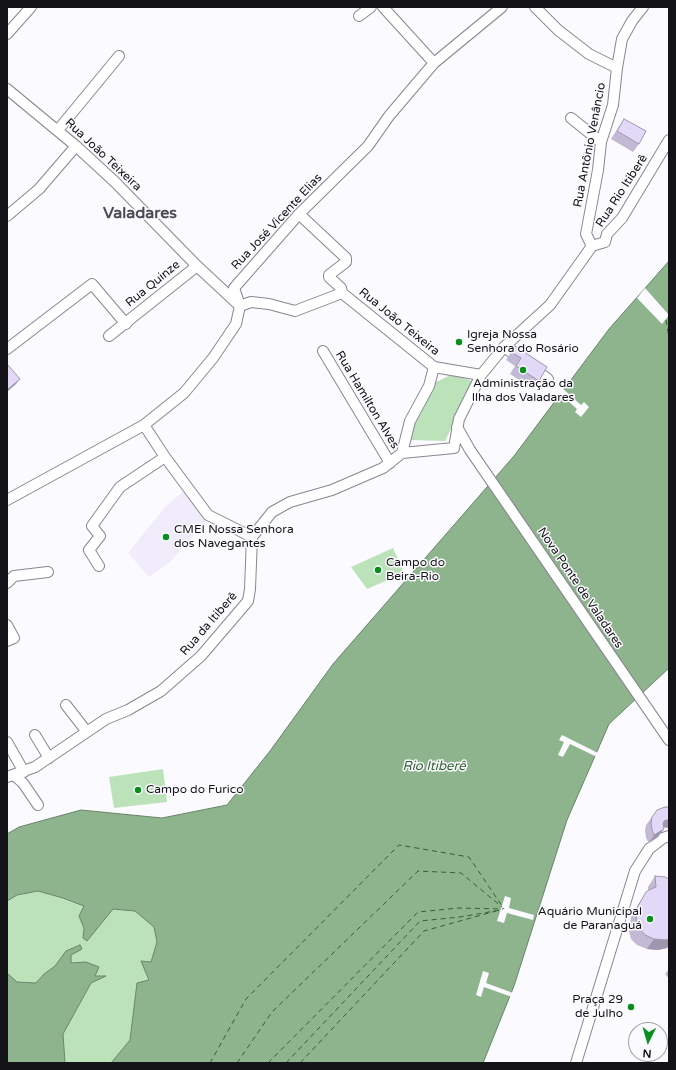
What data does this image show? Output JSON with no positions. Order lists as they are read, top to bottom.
{
  "streets": {
    "street": [
      "Rua Antônio Venâncio",
      "Rua João Teixeira",
      "Rua Rio Itiberê",
      "Rua José Vicente Elias",
      "Rua Quinze",
      "Rua Hamilton Alves",
      "Nova Ponte de Valadares",
      "Rua da Itiberê"
    ]
  },
  "crossings": [
    ["Rua Antônio Venâncio", "Rua Rio Itiberê"],
    ["Rua João Teixeira", "Rua Rio Itiberê"],
    ["Rua João Teixeira", "Rua José Vicente Elias"],
    ["Rua João Teixeira", "Rua Quinze"],
    ["Rua Rio Itiberê", "Nova Ponte de Valadares"]
  ],
  "districts": ["Valadares"],
  "water": ["Rio Itiberê"],
  "places": [
    "Igreja Nossa Senhora do Rosário",
    "Administração da Ilha dos Valadares",
    "CMEI Nossa Senhora dos Navegantes",
    "Campo do Beira-Rio",
    "Campo do Furico",
    "Aquário Municipal de Paranaguá",
    "Praça 29 de Julho"
  ],
  "north": "bottom"
}
